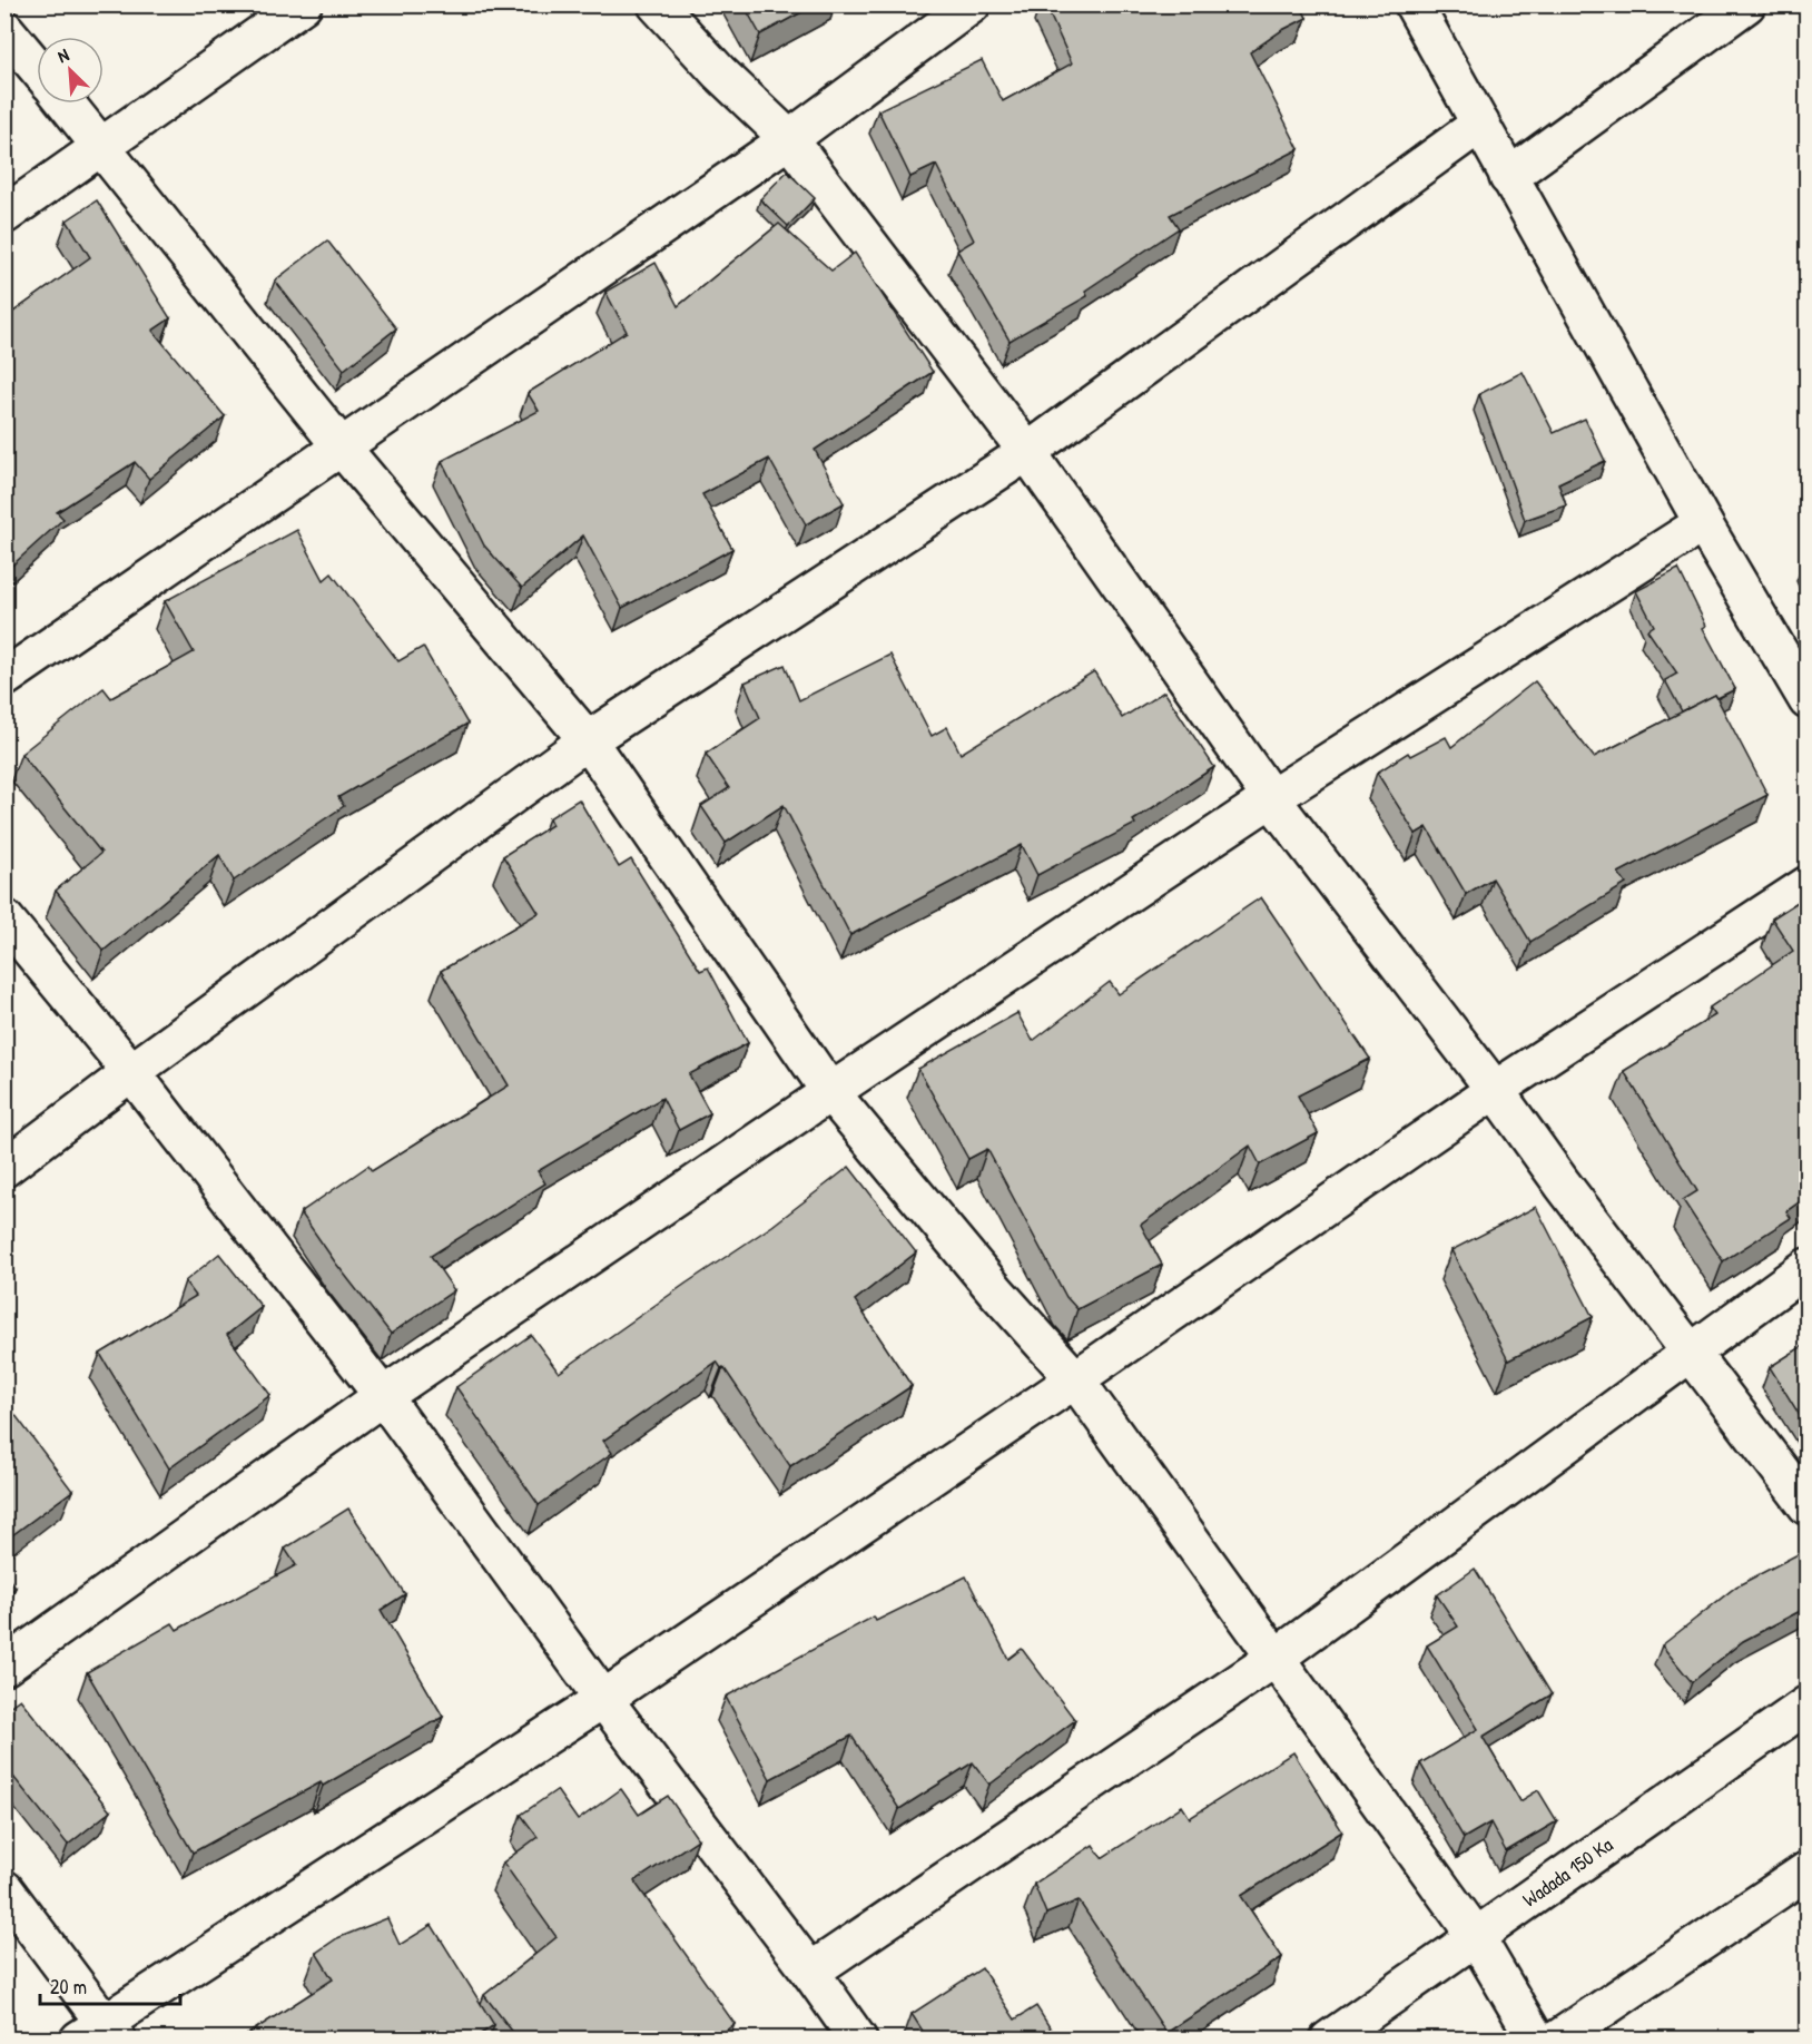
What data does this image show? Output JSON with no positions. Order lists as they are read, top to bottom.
{
  "streets": {
    "street": ["Wadada 150 Ka"]
  },
  "scale_bar": "20 m",
  "north": "top left"
}
